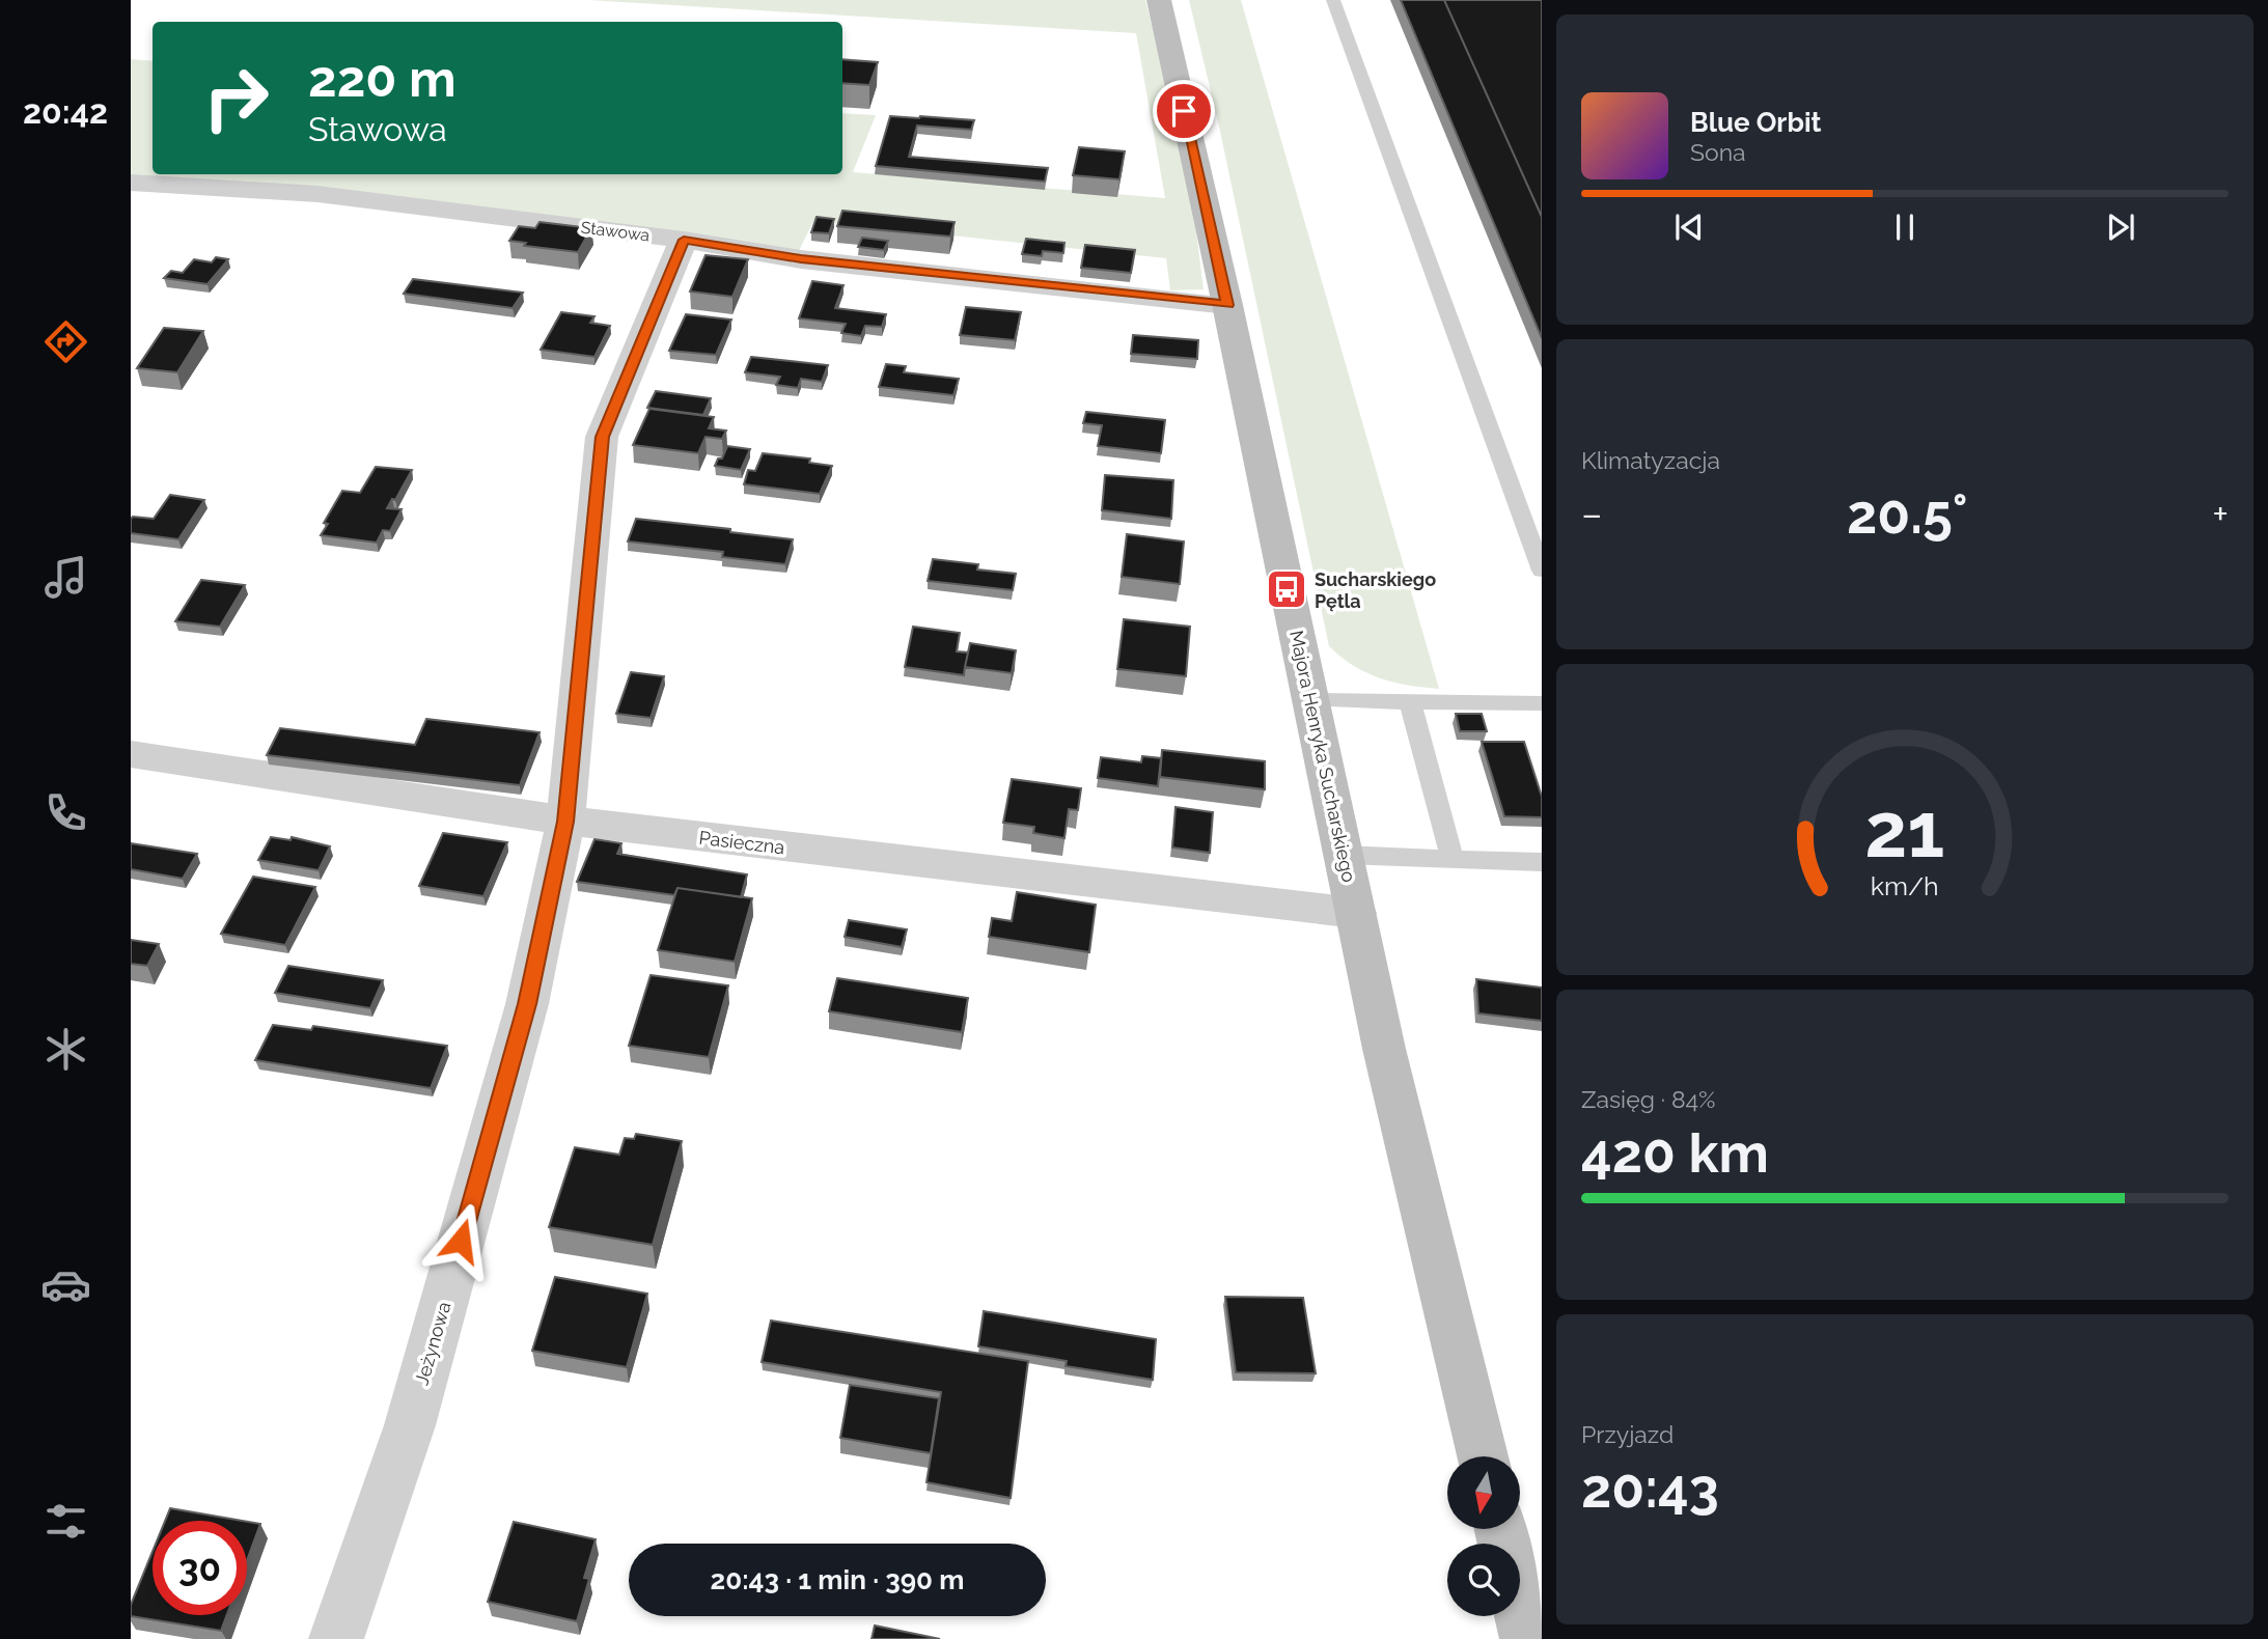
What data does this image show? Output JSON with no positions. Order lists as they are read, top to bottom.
{
  "streets": {
    "street": [
      "Stawowa",
      "Majora Henryka Sucharskiego",
      "Pasieczna",
      "Jeżynowa"
    ]
  },
  "crossings": [
    ["Stawowa", "Majora Henryka Sucharskiego"],
    ["Stawowa", "Jeżynowa"],
    ["Majora Henryka Sucharskiego", "Pasieczna"],
    ["Pasieczna", "Jeżynowa"]
  ],
  "places": {
    "bus stop": ["Sucharskiego Pętla"]
  },
  "north": "bottom",
  "page": {
    "tabs": "20:42",
    "turn": ["220 m", "Stawowa"],
    "song": ["Blue Orbit", "Sona"],
    "tile": [
      "Klimatyzacja",
      ["Zasięg · 84%", "420 km"],
      ["Przyjazd", "20:43"]
    ],
    "heat": ["−", "20.5°", "+"],
    "limit": "30",
    "trip": "20:43 · 1 min · 390 m",
    "gauge": ["21", "km/h"]
  }
}
